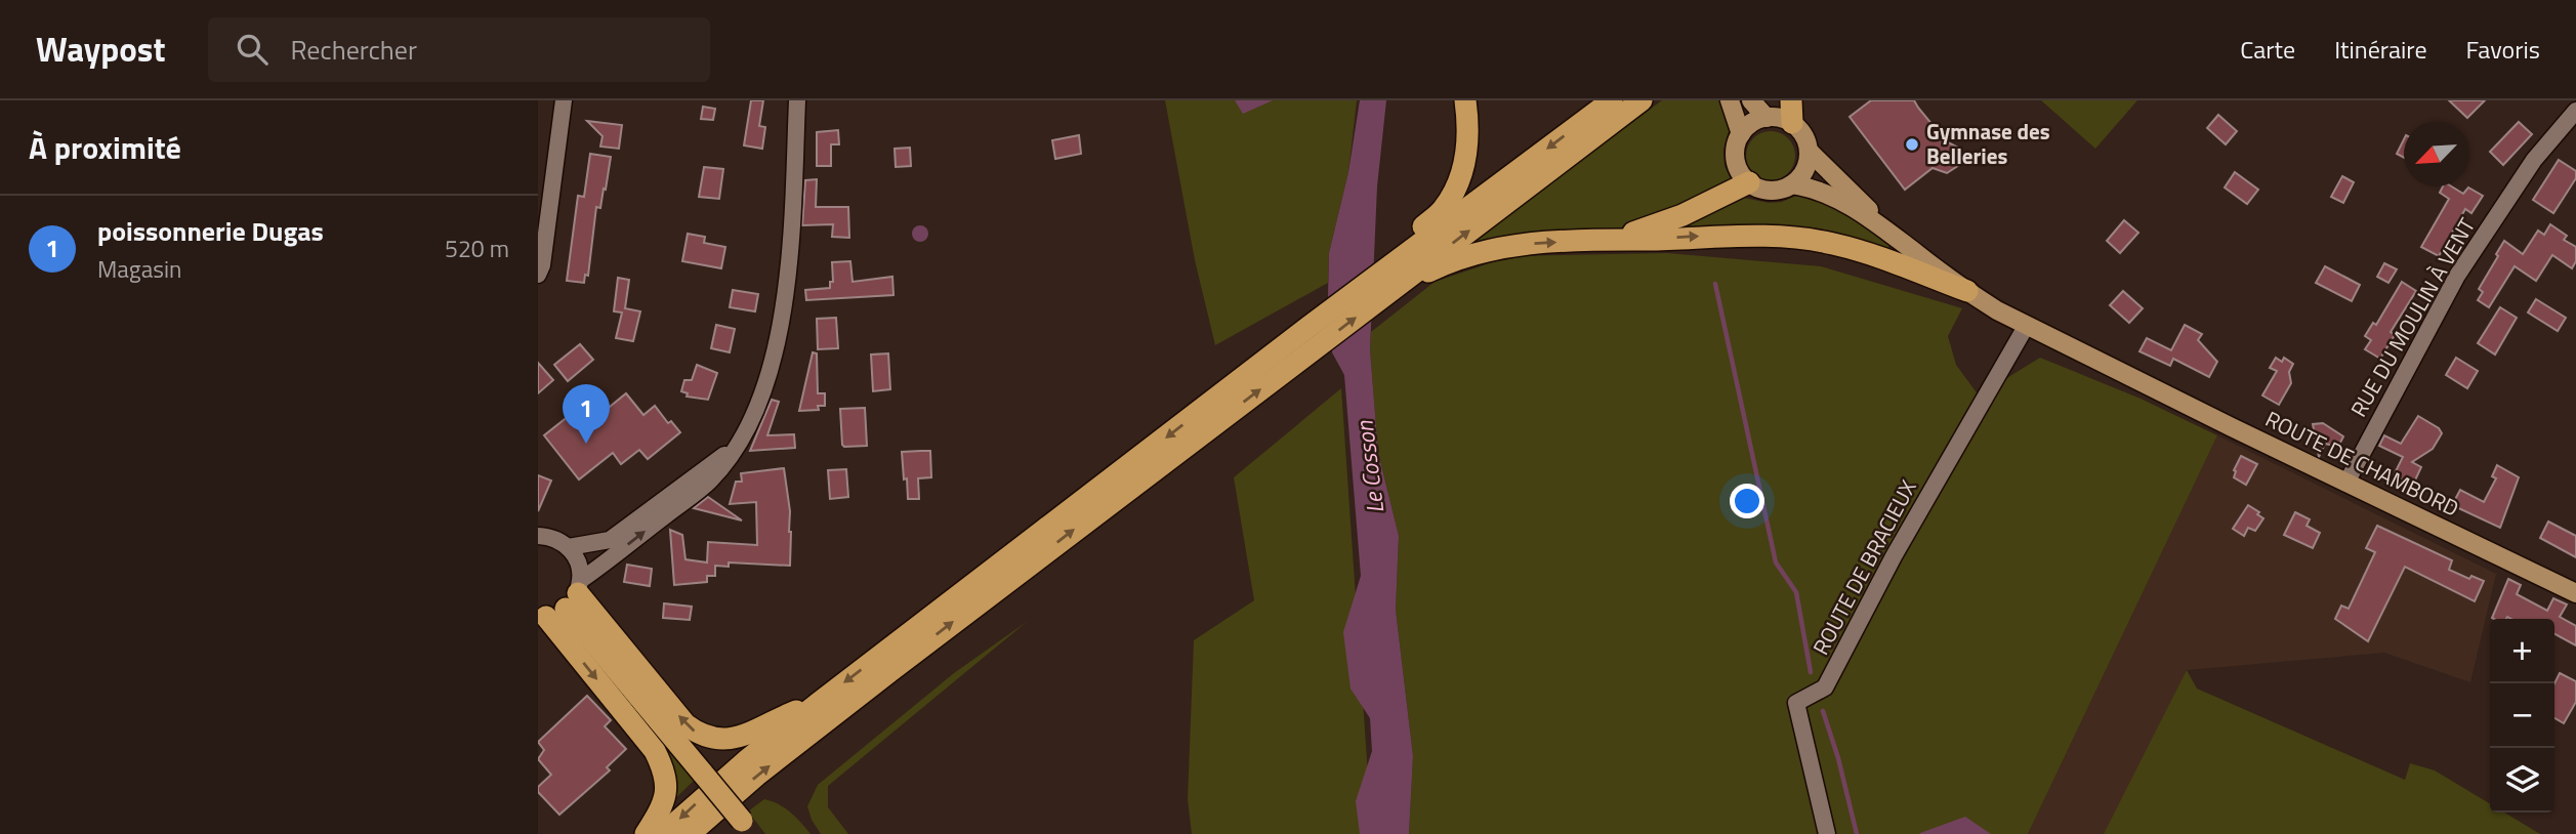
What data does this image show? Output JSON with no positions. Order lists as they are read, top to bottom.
{
  "streets": {
    "main road": ["ROUTE DE CHAMBORD"],
    "street": ["RUE DU MOULIN À VENT", "ROUTE DE BRACIEUX"]
  },
  "crossings": [
    ["RUE DU MOULIN À VENT", "ROUTE DE CHAMBORD"],
    ["ROUTE DE CHAMBORD", "ROUTE DE BRACIEUX"]
  ],
  "water": ["Le Cosson"],
  "places": ["Gymnase des Belleries"],
  "north": "bottom left",
  "page": {
    "header": "Waypost",
    "search": "Rechercher",
    "nav": ["Carte", "Itinéraire", "Favoris"],
    "heading": "À proximité",
    "list": [
      {
        "mark": "1",
        "name": "poissonnerie Dugas",
        "note": "Magasin",
        "value": "520 m"
      }
    ],
    "pins": "1",
    "map_buttons": ["+", "−"]
  }
}
